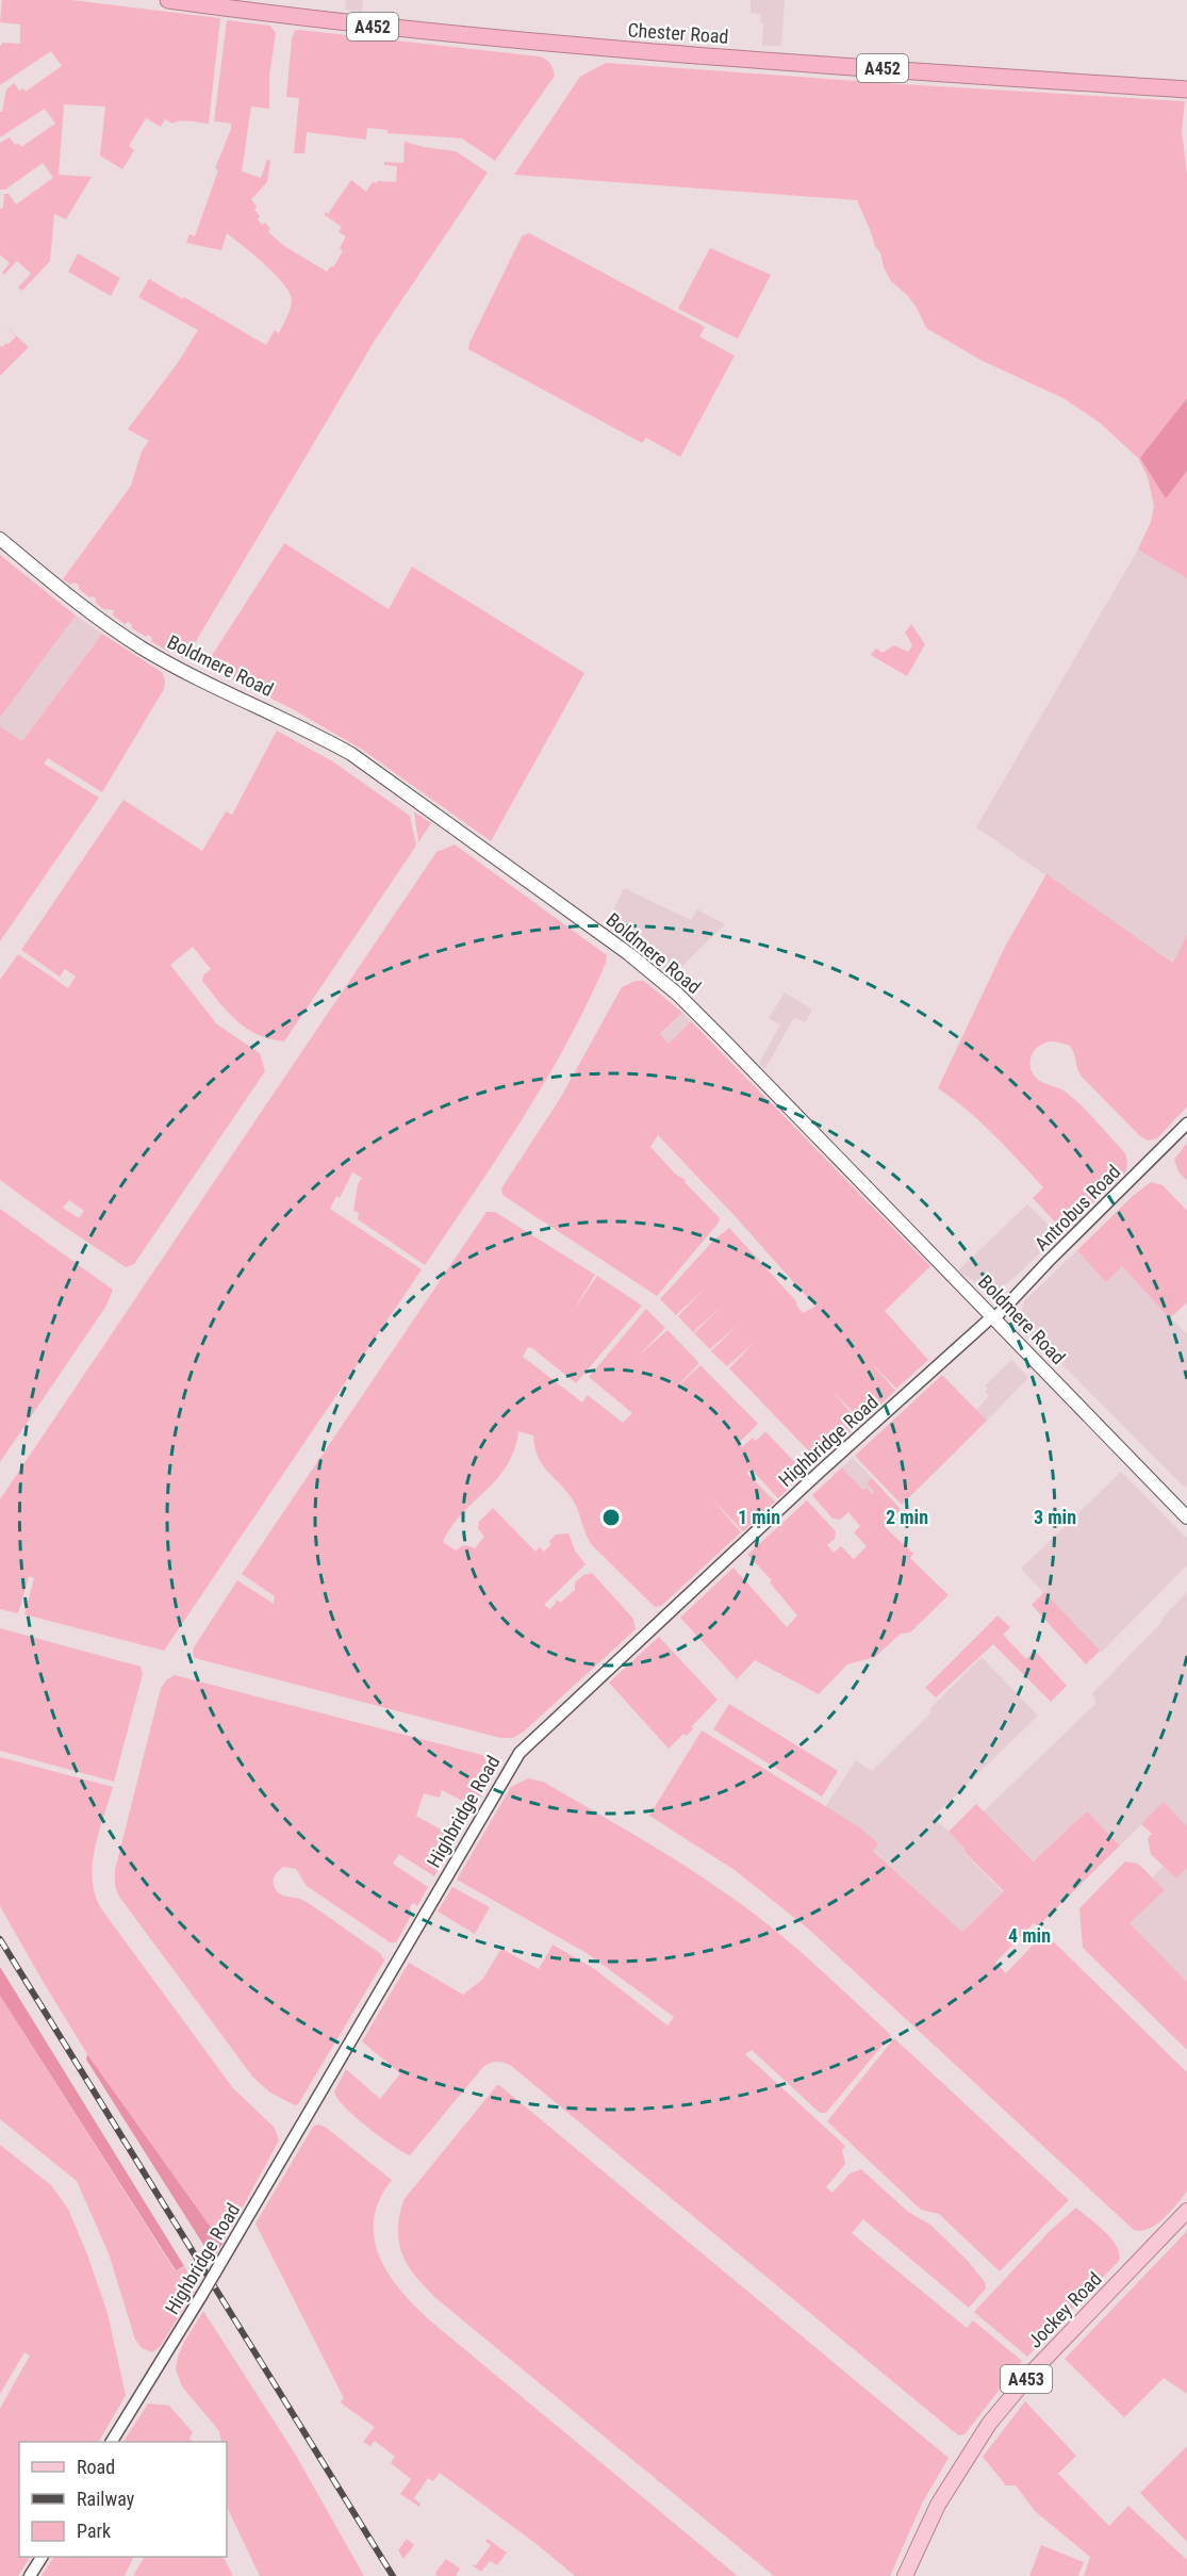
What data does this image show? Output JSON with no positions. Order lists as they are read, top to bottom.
{
  "streets": {
    "highway": ["A452", "Chester Road"],
    "main road": ["Boldmere Road", "Jockey Road", "A453"],
    "street": ["Antrobus Road", "Highbridge Road"]
  },
  "crossings": [
    ["Boldmere Road", "Antrobus Road"],
    ["Boldmere Road", "Highbridge Road"],
    ["Antrobus Road", "Highbridge Road"]
  ],
  "legend": ["Road", "Railway", "Park"],
  "rings": [
    "1 min",
    "2 min",
    "3 min",
    "4 min"
  ]
}
